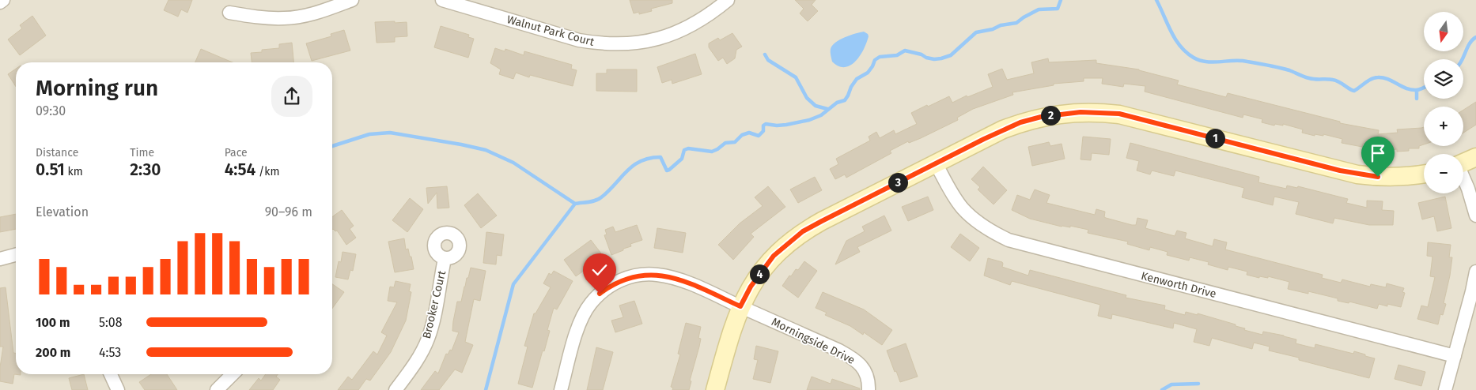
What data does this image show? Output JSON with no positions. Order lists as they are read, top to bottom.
{
  "streets": {
    "street": [
      "Walnut Park Court",
      "Kenworth Drive",
      "Brooker Court",
      "Morningside Drive"
    ]
  },
  "north": "bottom",
  "page": {
    "map_buttons": ["+", "−"],
    "heading": ["Morning run", "09:30"],
    "pins": [
      "2",
      "1",
      "3",
      "4"
    ],
    "stats": [
      ["Distance", "0.51 km"],
      ["Time", "2:30"],
      ["Pace", "4:54 /km"]
    ],
    "chart": ["Elevation", "90–96 m"],
    "list": [
      {
        "name": "100 m",
        "note": "5:08"
      },
      {
        "name": "200 m",
        "note": "4:53"
      }
    ]
  }
}
